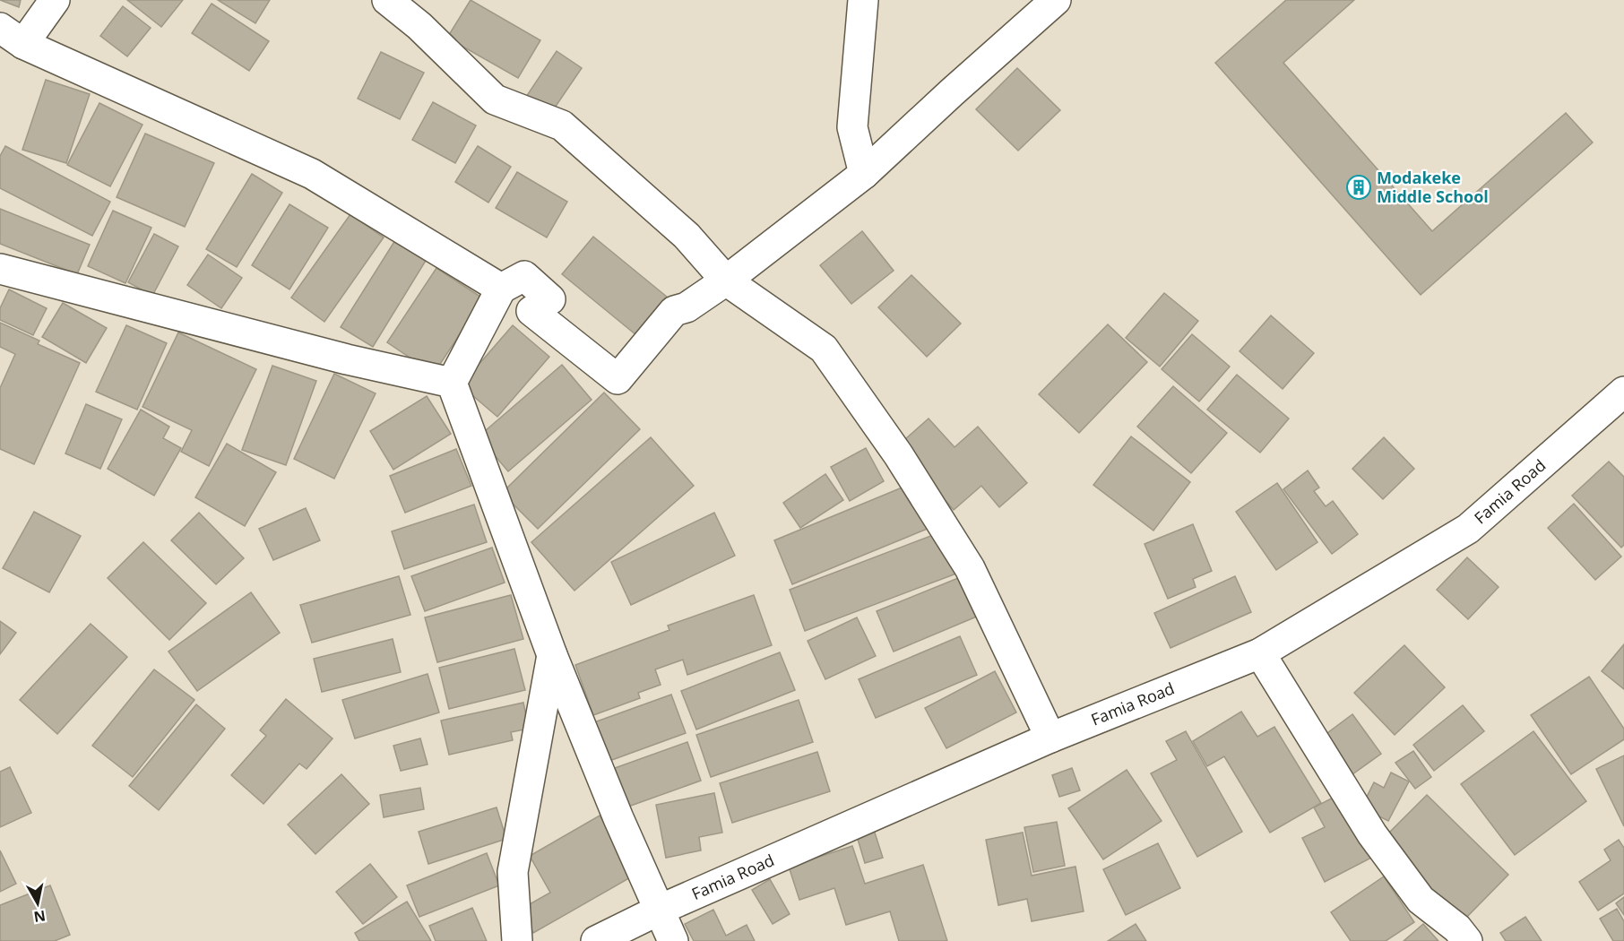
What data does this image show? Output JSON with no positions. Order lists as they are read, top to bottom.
{
  "streets": {
    "street": ["Famia Road"]
  },
  "places": {
    "building": ["Modakeke Middle School"]
  },
  "north": "bottom"
}
